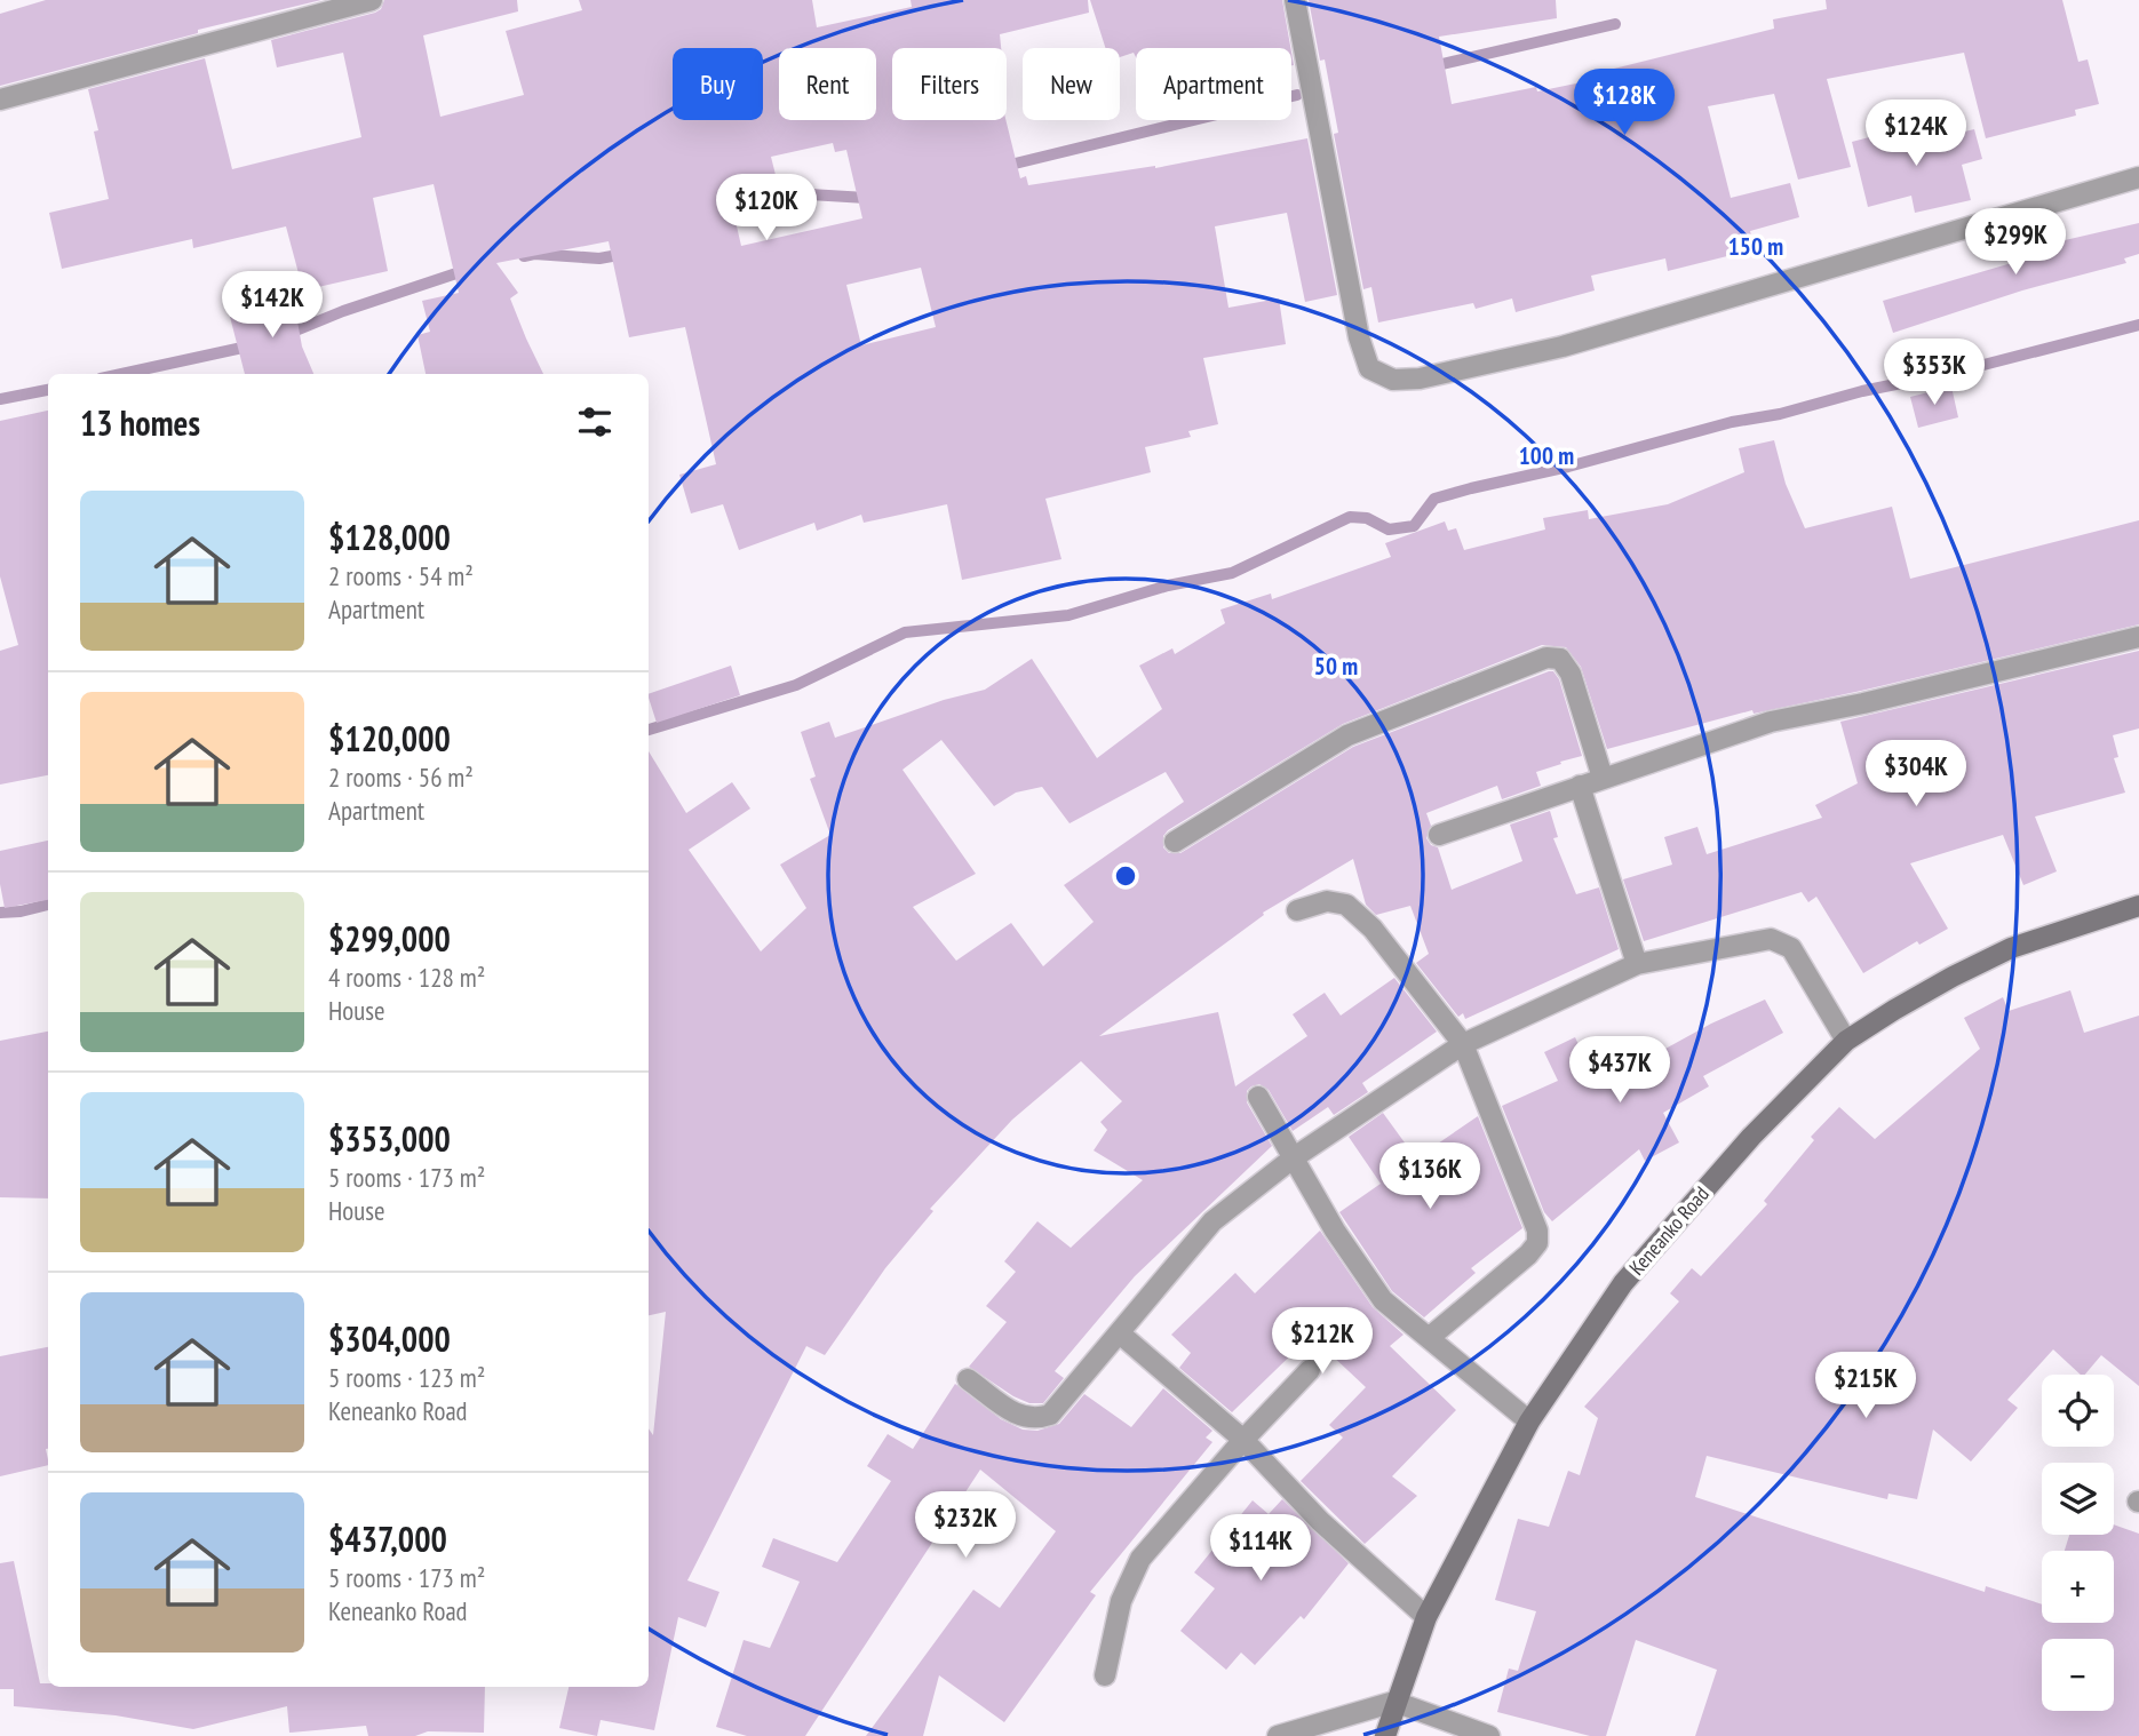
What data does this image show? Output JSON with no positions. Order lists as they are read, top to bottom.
{
  "streets": {
    "street": ["Keneanko Road"]
  },
  "page": {
    "chip": [
      "Buy",
      "Rent",
      "Filters",
      "New",
      "Apartment"
    ],
    "price": [
      "$128K",
      "$124K",
      "$120K",
      "$299K",
      "$142K",
      "$353K",
      "$304K",
      "$437K",
      "$136K",
      "$212K",
      "$215K",
      "$232K",
      "$114K"
    ],
    "heading": "13 homes",
    "list": [
      {
        "name": "$128,000",
        "note": "2 rooms · 54 m² · Apartment"
      },
      {
        "name": "$120,000",
        "note": "2 rooms · 56 m² · Apartment"
      },
      {
        "name": "$299,000",
        "note": "4 rooms · 128 m² · House"
      },
      {
        "name": "$353,000",
        "note": "5 rooms · 173 m² · House"
      },
      {
        "name": "$304,000",
        "note": "5 rooms · 123 m² · Keneanko Road"
      },
      {
        "name": "$437,000",
        "note": "5 rooms · 173 m² · Keneanko Road"
      }
    ],
    "map_buttons": ["+", "−"]
  },
  "rings": ["150 m", "100 m", "50 m"]
}
